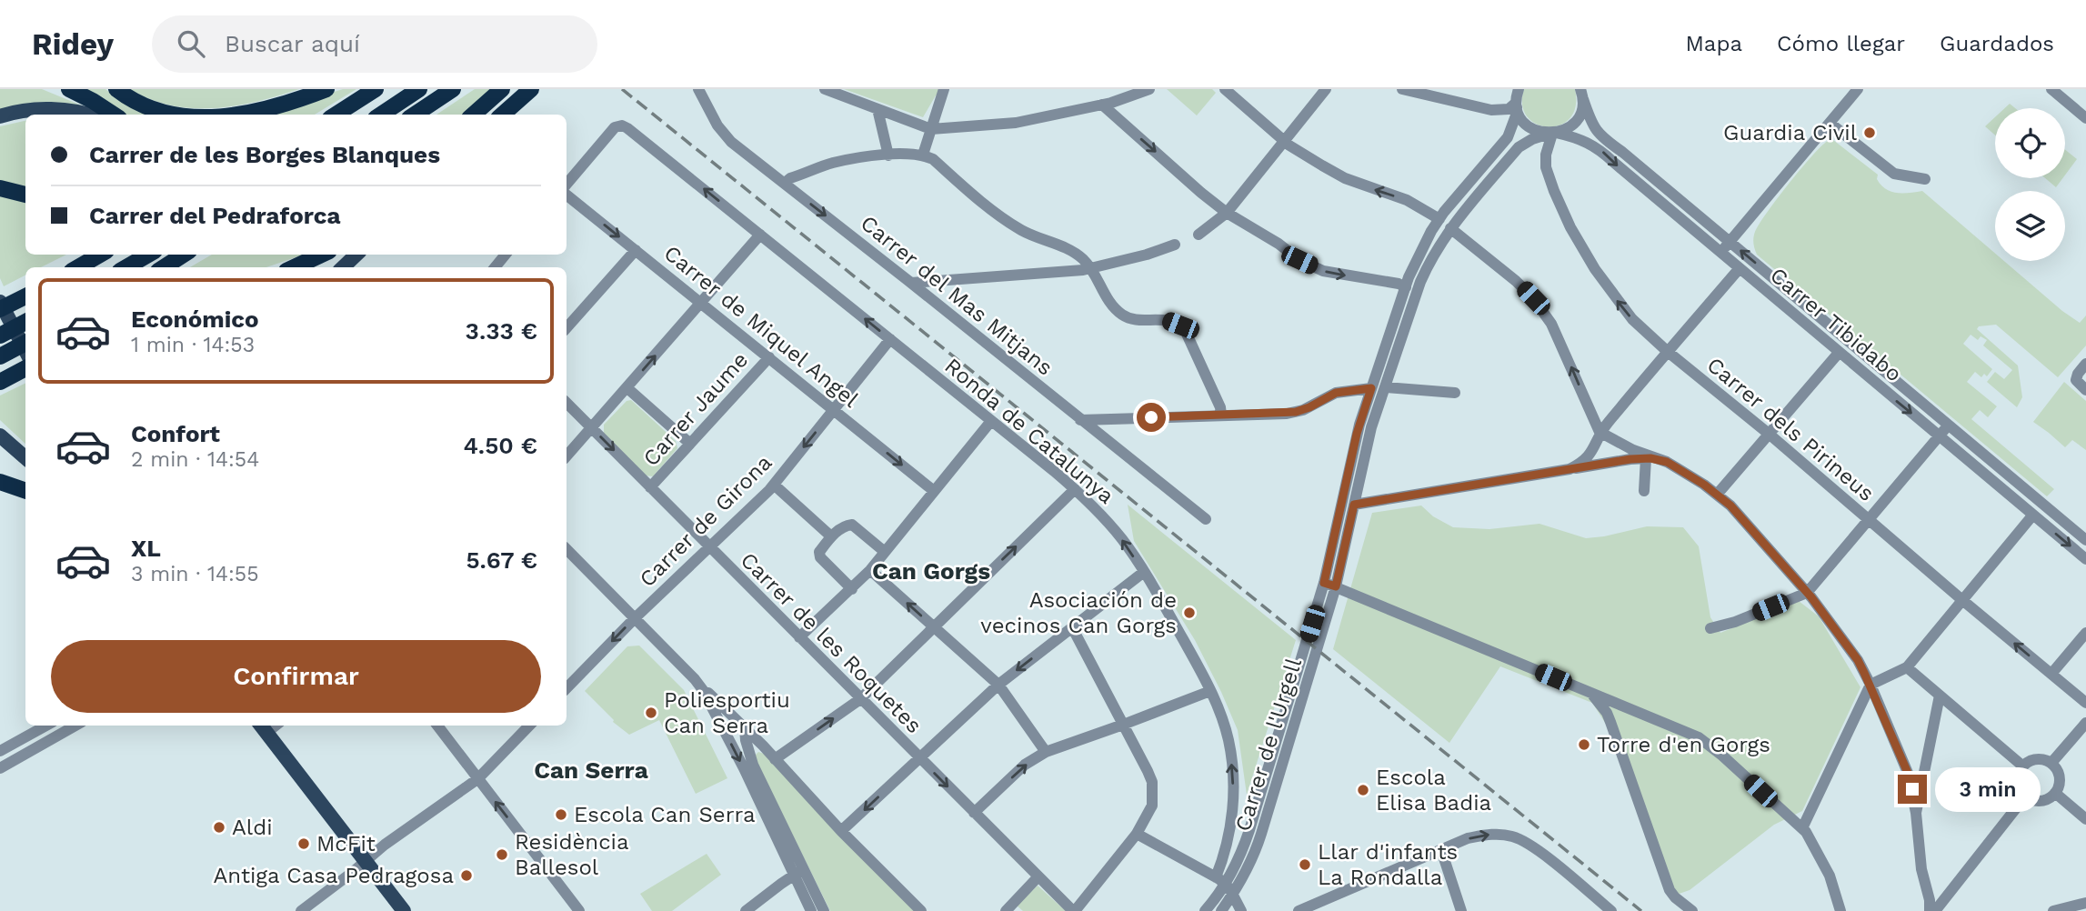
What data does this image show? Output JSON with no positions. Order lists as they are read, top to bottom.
{
  "streets": {
    "street": [
      "Carrer del Mas Mitjans",
      "Carrer Tibidabo",
      "Carrer de Miquel Angel",
      "Carrer Jaume",
      "Carrer dels Pirineus",
      "Ronda de Catalunya",
      "Carrer de Girona",
      "Carrer de les Roquetes",
      "Carrer de l'Urgell"
    ]
  },
  "crossings": [
    ["Carrer Tibidabo", "Carrer dels Pirineus"],
    ["Carrer Tibidabo", "Carrer de l'Urgell"],
    ["Carrer de Miquel Angel", "Carrer Jaume"],
    ["Carrer de Miquel Angel", "Carrer de Girona"],
    ["Carrer Jaume", "Carrer de les Roquetes"],
    ["Carrer dels Pirineus", "Carrer de l'Urgell"],
    ["Ronda de Catalunya", "Carrer de Girona"],
    ["Ronda de Catalunya", "Carrer de l'Urgell"],
    ["Carrer de Girona", "Carrer de les Roquetes"]
  ],
  "one_way": ["Ronda de Catalunya", "Carrer de Girona"],
  "districts": ["Can Gorgs", "Can Serra"],
  "places": [
    "Guardia Civil",
    "Asociación de vecinos Can Gorgs",
    "Poliesportiu Can Serra",
    "Torre d'en Gorgs",
    "Escola Elisa Badia",
    "Escola Can Serra",
    "Aldi",
    "McFit",
    "Residència Ballesol",
    "Llar d'infants La Rondalla",
    "Antiga Casa Pedragosa"
  ],
  "page": {
    "header": "Ridey",
    "search": "Buscar aquí",
    "nav": ["Mapa", "Cómo llegar", "Guardados"],
    "banner": ["Carrer de les Borges Blanques", "Carrer del Pedraforca"],
    "list": [
      {
        "name": "Económico",
        "note": "1 min · 14:53",
        "value": "3.33 €"
      },
      {
        "name": "Confort",
        "note": "2 min · 14:54",
        "value": "4.50 €"
      },
      {
        "name": "XL",
        "note": "3 min · 14:55",
        "value": "5.67 €"
      }
    ],
    "buttons": "Confirmar",
    "bubble": "3 min"
  }
}
